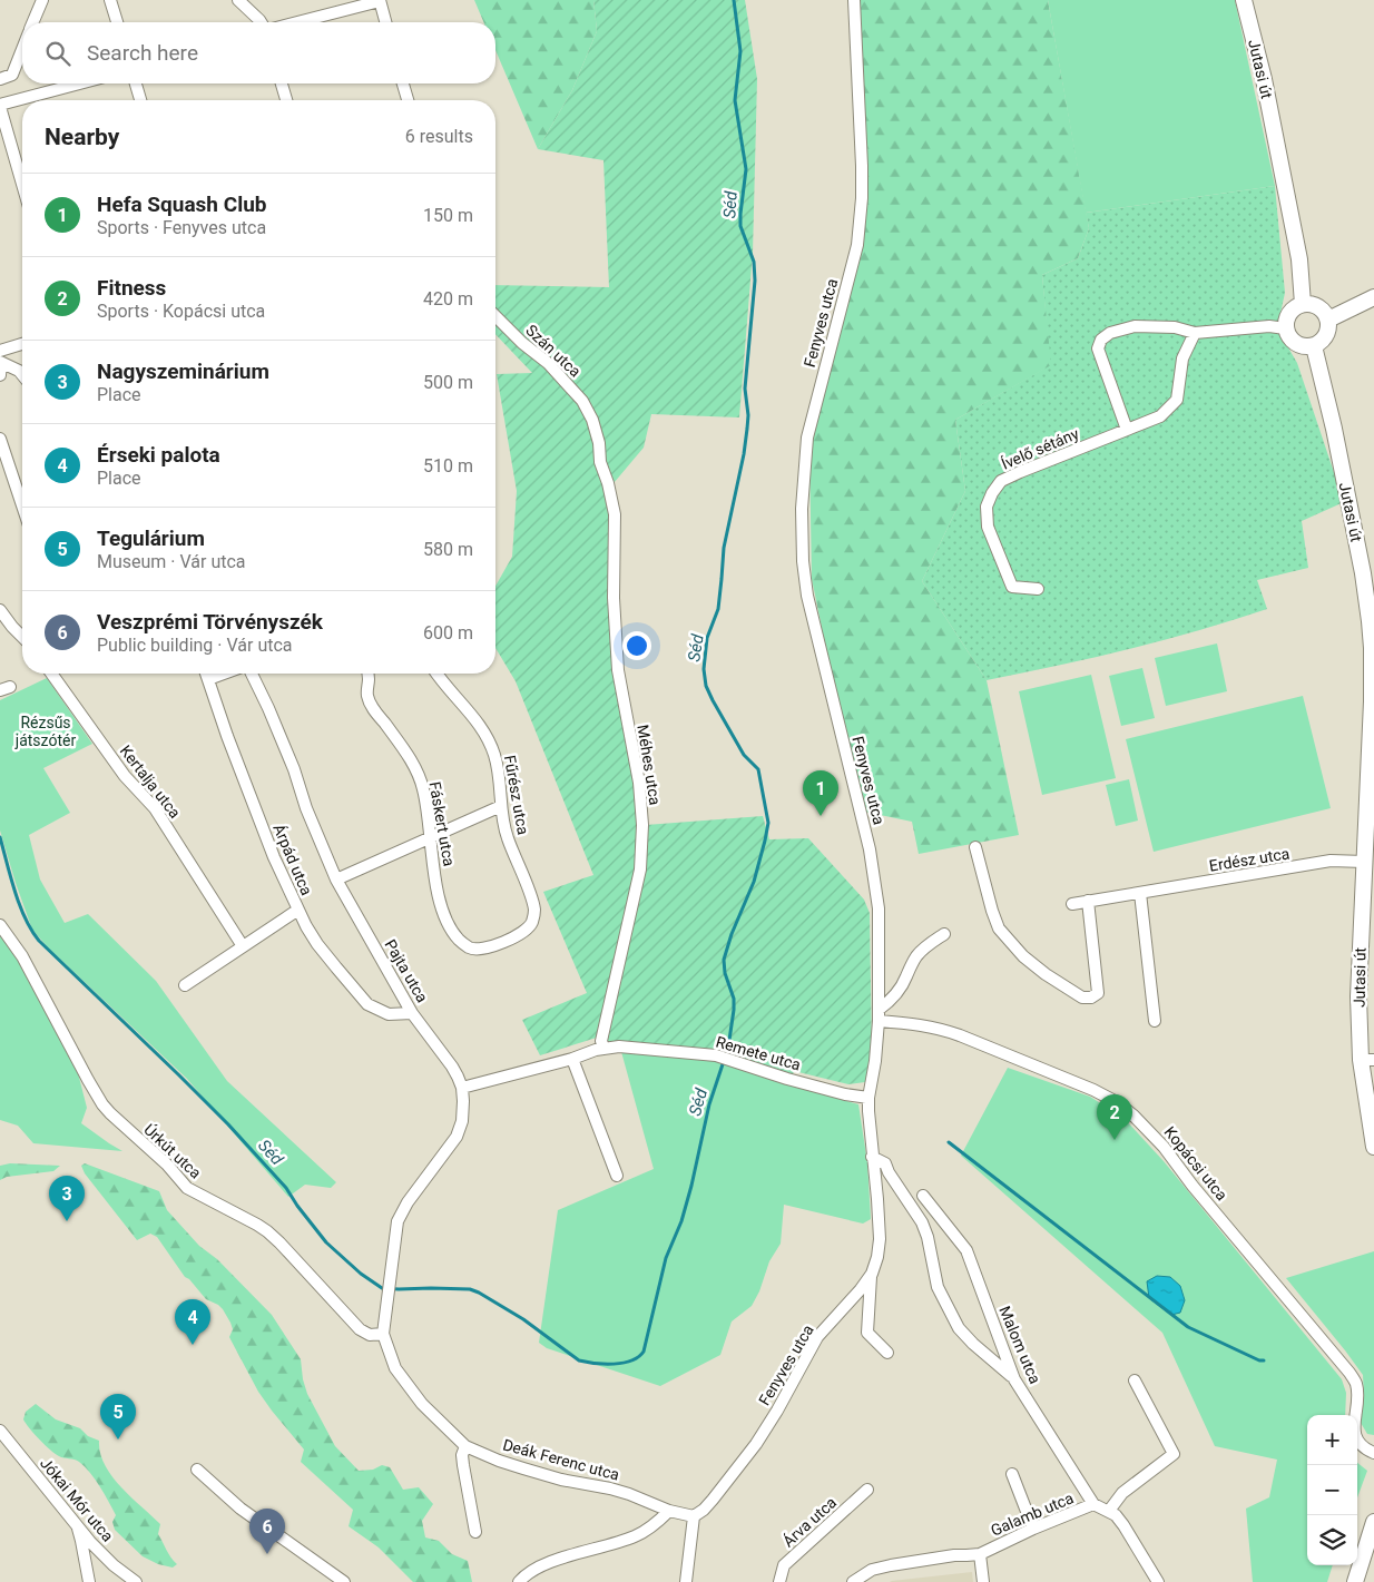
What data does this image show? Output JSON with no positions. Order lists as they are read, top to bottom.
{
  "streets": {
    "street": [
      "Jutasi út",
      "Fenyves utca",
      "Szán utca",
      "Ívelő sétány",
      "Méhes utca",
      "Kertalja utca",
      "Fűrész utca",
      "Fáskert utca",
      "Árpád utca",
      "Erdész utca",
      "Pajta utca",
      "Remete utca",
      "Úrkút utca",
      "Kopácsi utca",
      "Malom utca",
      "Deák Ferenc utca",
      "Jókai Mór utca",
      "Galamb utca",
      "Árva utca"
    ]
  },
  "crossings": [
    ["Jutasi út", "Erdész utca"],
    ["Fenyves utca", "Remete utca"],
    ["Fenyves utca", "Kopácsi utca"],
    ["Fenyves utca", "Deák Ferenc utca"],
    ["Szán utca", "Méhes utca"],
    ["Méhes utca", "Remete utca"],
    ["Fűrész utca", "Fáskert utca"],
    ["Árpád utca", "Pajta utca"],
    ["Pajta utca", "Remete utca"],
    ["Pajta utca", "Deák Ferenc utca"],
    ["Úrkút utca", "Deák Ferenc utca"],
    ["Malom utca", "Galamb utca"]
  ],
  "water": ["Séd"],
  "parks": ["Rézsűs játszótér"],
  "page": {
    "search": "Search here",
    "heading": ["Nearby", "6 results"],
    "list": [
      {
        "mark": "1",
        "name": "Hefa Squash Club",
        "note": "Sports · Fenyves utca",
        "value": "150 m"
      },
      {
        "mark": "2",
        "name": "Fitness",
        "note": "Sports · Kopácsi utca",
        "value": "420 m"
      },
      {
        "mark": "3",
        "name": "Nagyszeminárium",
        "note": "Place",
        "value": "500 m"
      },
      {
        "mark": "4",
        "name": "Érseki palota",
        "note": "Place",
        "value": "510 m"
      },
      {
        "mark": "5",
        "name": "Tegulárium",
        "note": "Museum · Vár utca",
        "value": "580 m"
      },
      {
        "mark": "6",
        "name": "Veszprémi Törvényszék",
        "note": "Public building · Vár utca",
        "value": "600 m"
      }
    ],
    "pins": [
      "1",
      "2",
      "3",
      "4",
      "5",
      "6"
    ],
    "map_buttons": ["+", "−"]
  }
}
